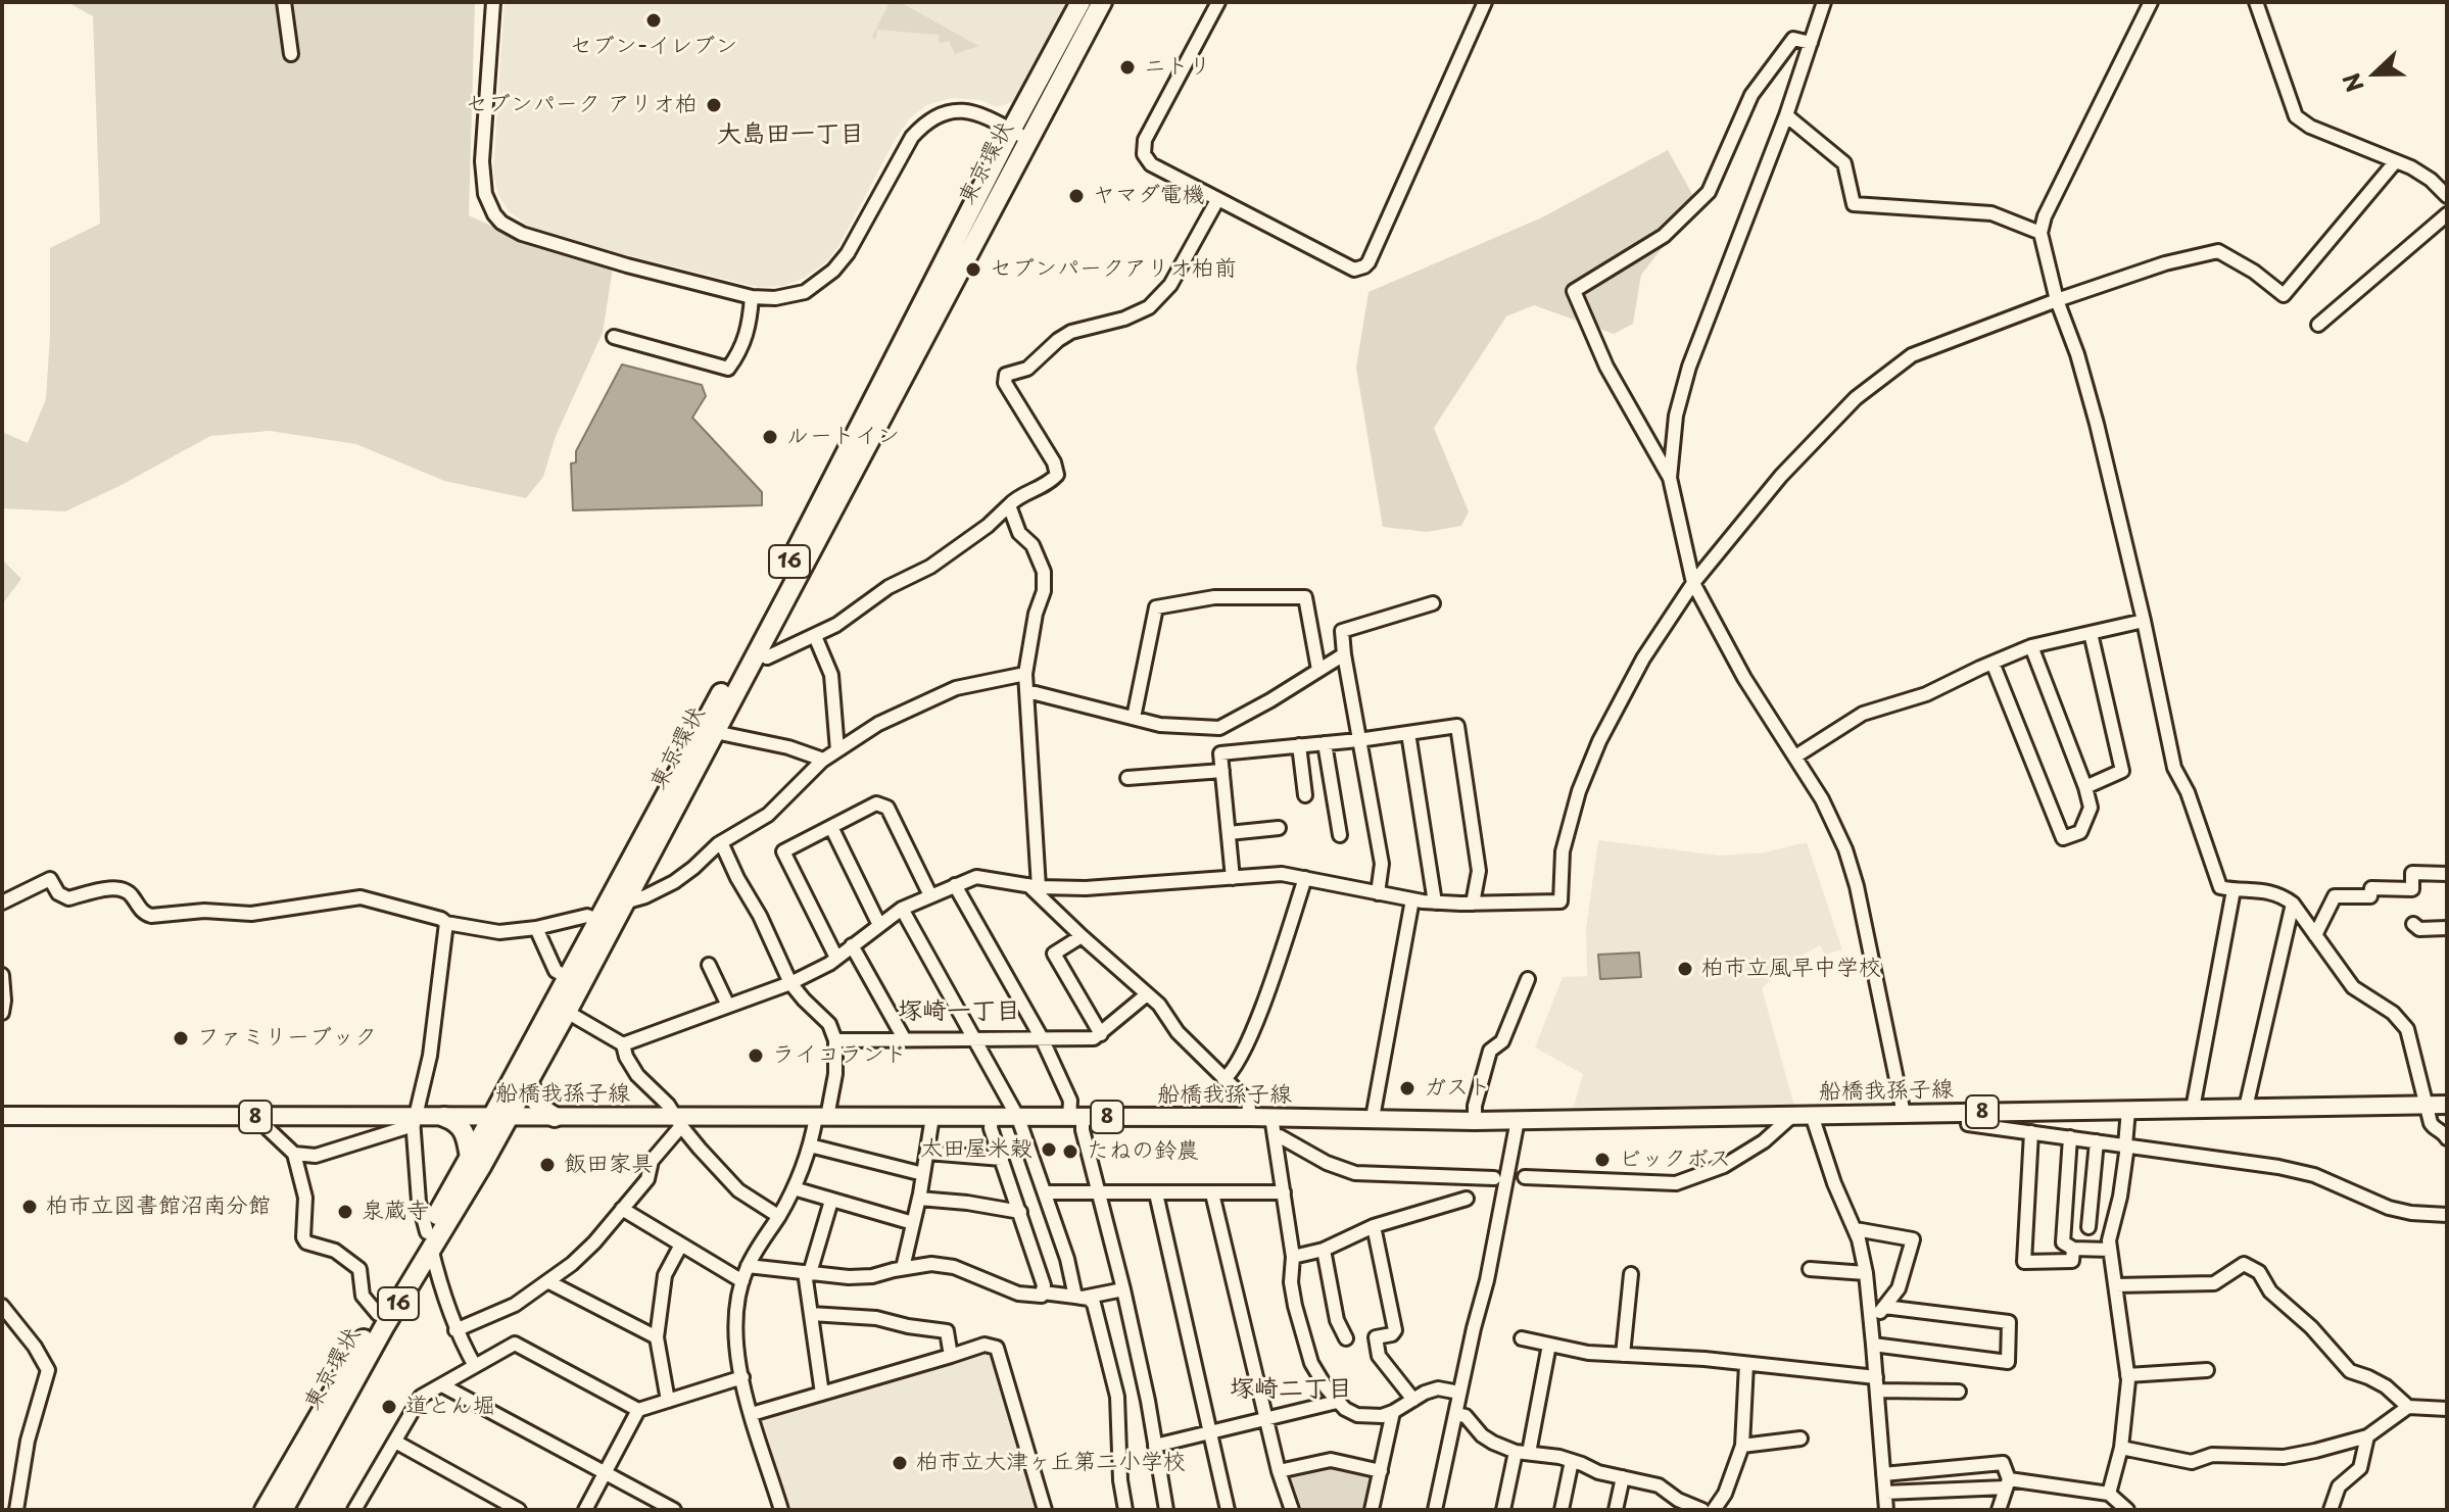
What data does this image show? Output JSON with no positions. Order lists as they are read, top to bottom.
{
  "streets": {
    "highway": ["東京環状", "16"],
    "main road": ["船橋我孫子線", "8"]
  },
  "crossings": [
    ["東京環状", "船橋我孫子線"]
  ],
  "districts": ["大島田一丁目", "塚崎一丁目", "塚崎二丁目"],
  "places": [
    "セブン-イレブン",
    "ニトリ",
    "セブンパーク アリオ柏",
    "ヤマダ電機",
    "セブンパークアリオ柏前",
    "ルートイン",
    "柏市立風早中学校",
    "ファミリーブック",
    "ライコランド",
    "ガスト",
    "太田屋米穀",
    "たねの鈴農",
    "ビックボス",
    "飯田家具",
    "柏市立図書館沼南分館",
    "泉蔵寺",
    "道とん堀",
    "柏市立大津ヶ丘第二小学校"
  ],
  "north": "left"
}
